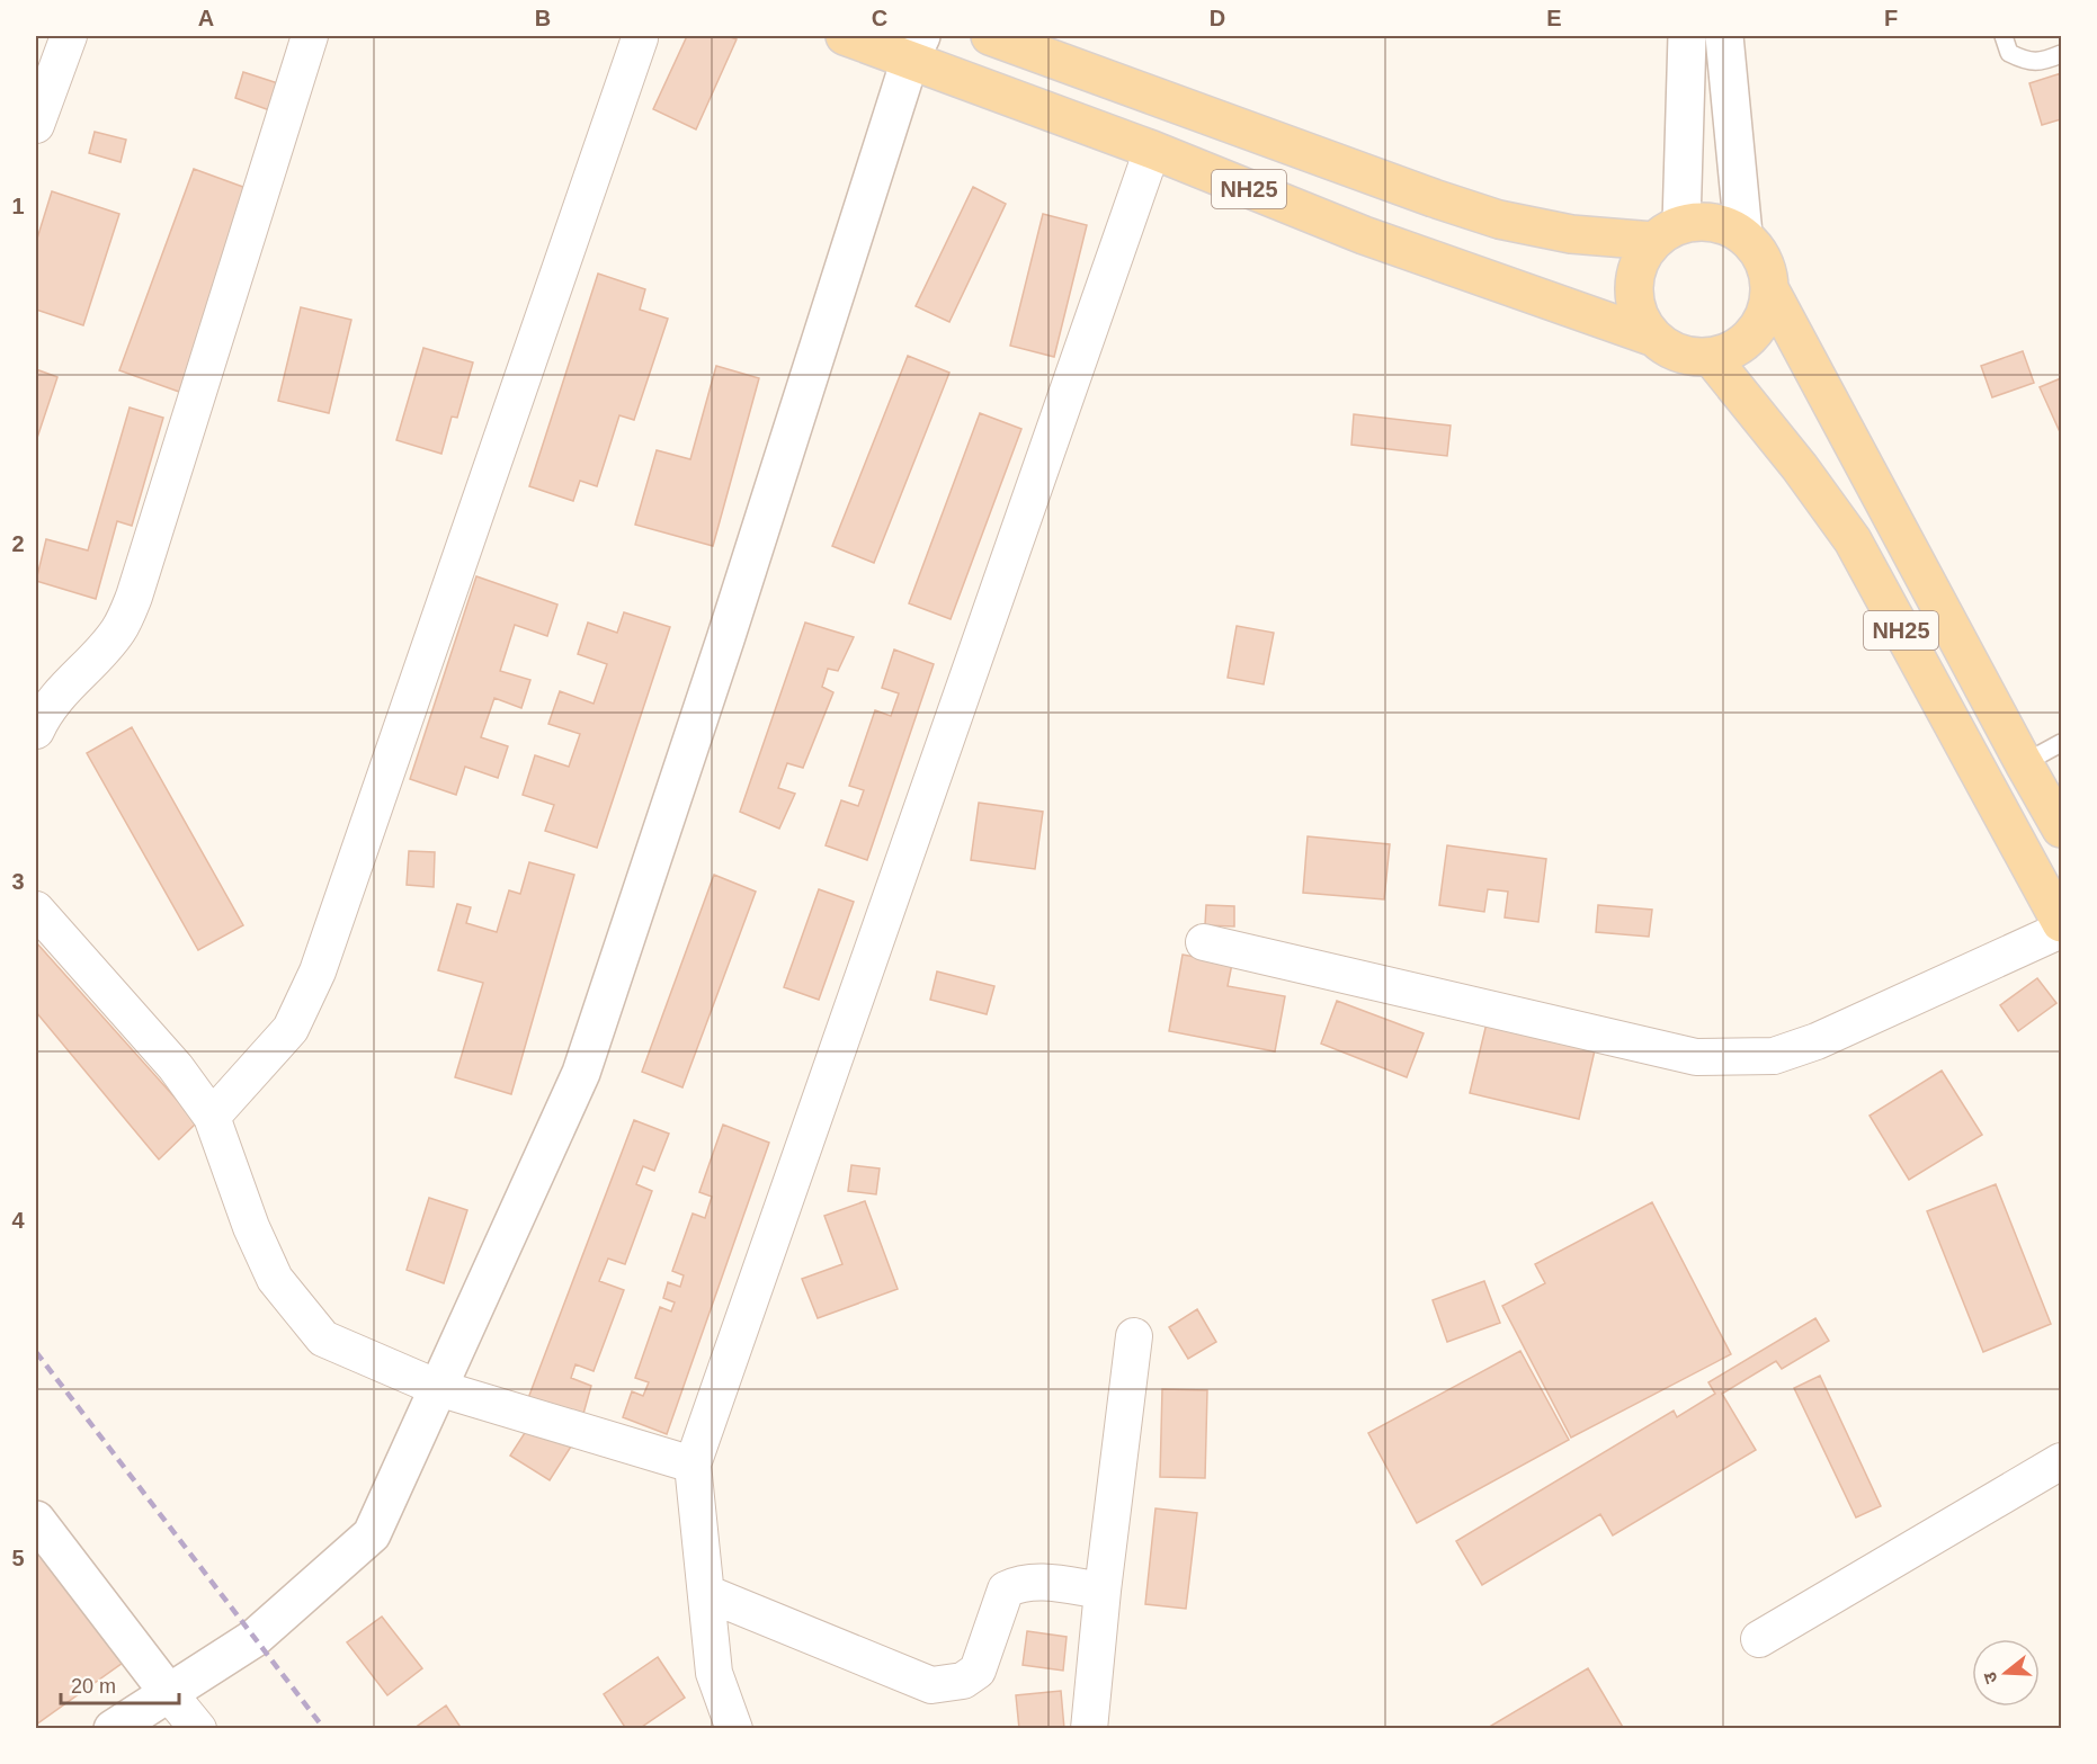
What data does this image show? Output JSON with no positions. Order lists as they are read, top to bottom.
{
  "streets": {
    "main road": ["NH25"]
  },
  "scale_bar": "20 m",
  "north": "left",
  "grid": {
    "columns": [
      "A",
      "B",
      "C",
      "D",
      "E",
      "F"
    ],
    "rows": [
      "1",
      "2",
      "3",
      "4",
      "5"
    ]
  }
}
